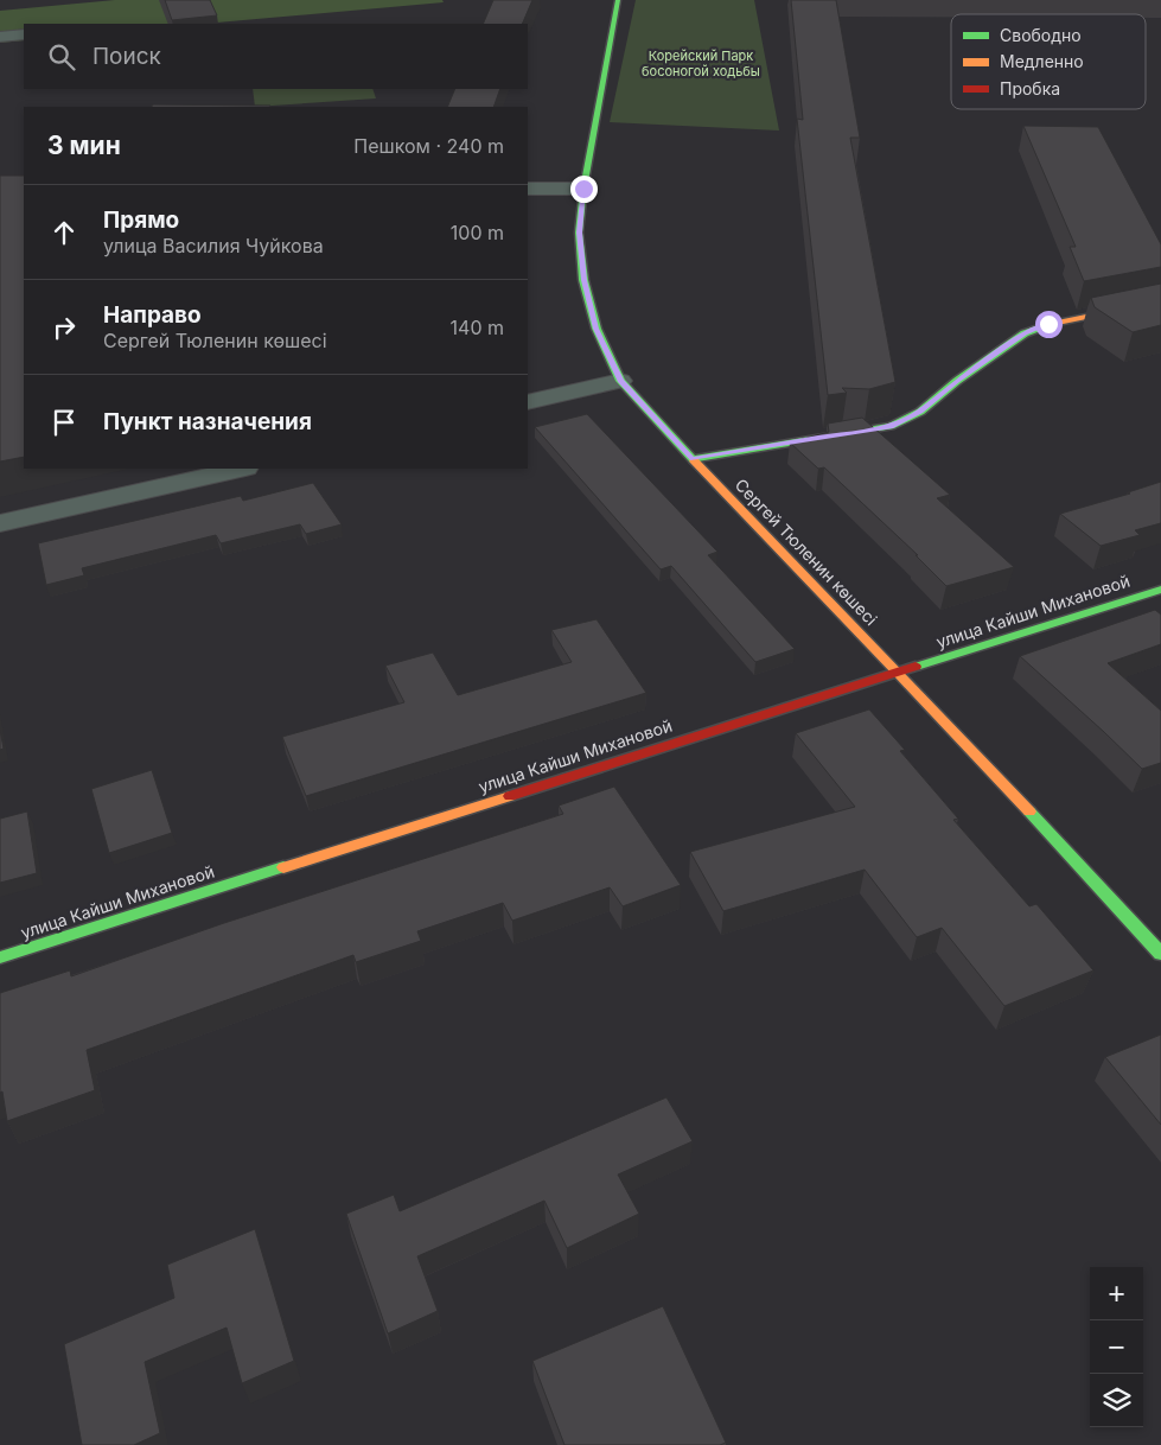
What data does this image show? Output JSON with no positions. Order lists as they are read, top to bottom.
{
  "streets": {
    "main road": ["Сергей Тюленин көшесі", "улица Кайши Михановой"]
  },
  "crossings": [
    ["Сергей Тюленин көшесі", "улица Кайши Михановой"]
  ],
  "parks": ["Корейский Парк босоногой ходьбы"],
  "legend": ["Свободно", "Медленно", "Пробка"],
  "page": {
    "search": "Поиск",
    "heading": ["3 мин", "Пешком · 240 m"],
    "list": [
      ["Прямо", "улица Василия Чуйкова", "100 m"],
      ["Направо", "Сергей Тюленин көшесі", "140 m"],
      "Пункт назначения"
    ],
    "map_buttons": ["+", "−"]
  }
}
